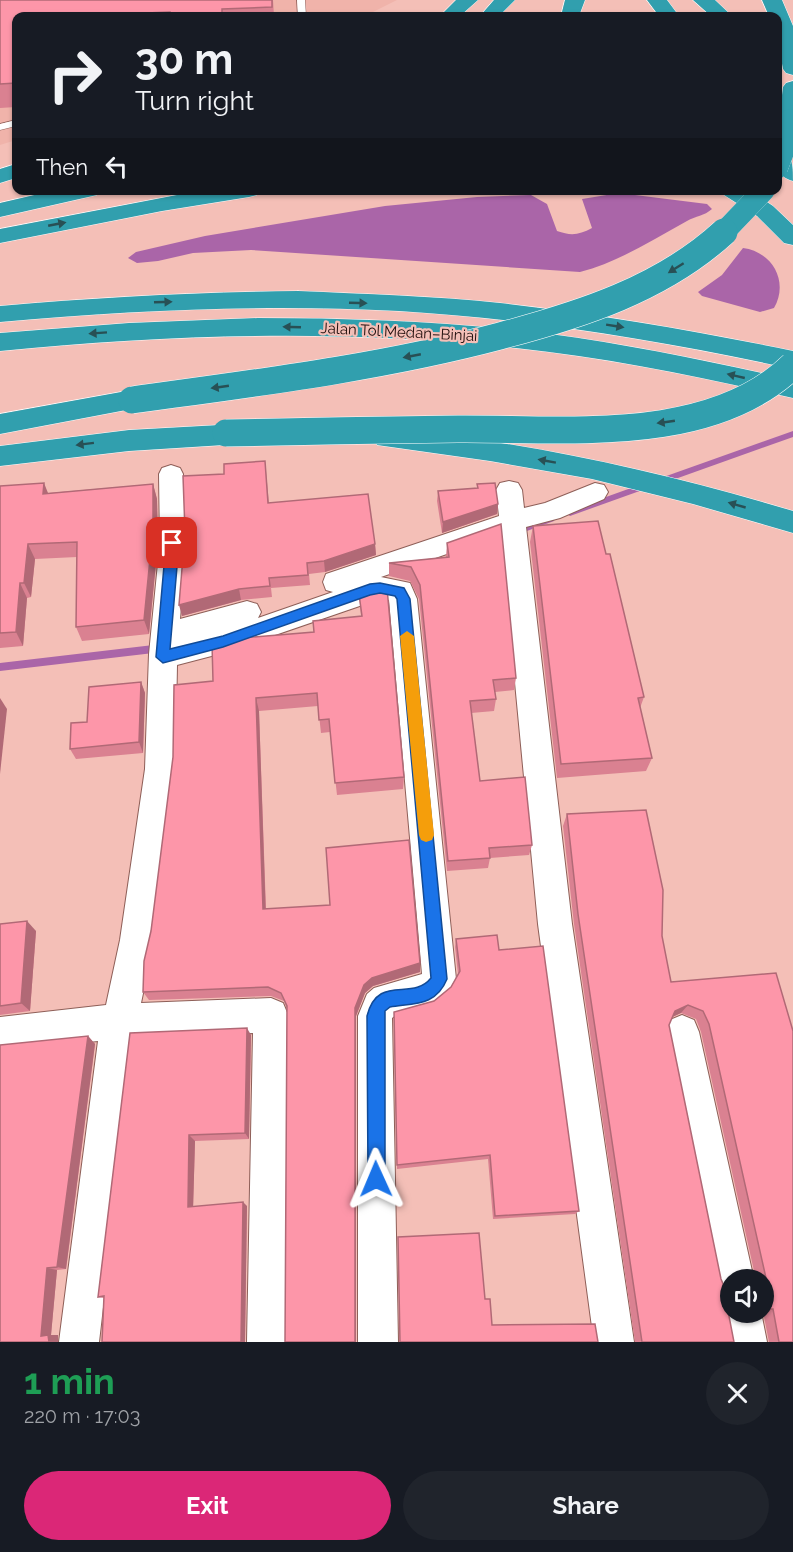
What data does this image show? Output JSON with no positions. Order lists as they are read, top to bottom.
{
  "streets": {
    "highway": ["Jalan Tol Medan–Binjai"]
  },
  "page": {
    "turn": ["30 m", "Turn right"],
    "then": "Then",
    "heading": ["1 min", "220 m · 17:03"],
    "buttons": ["Exit", "Share"]
  }
}
